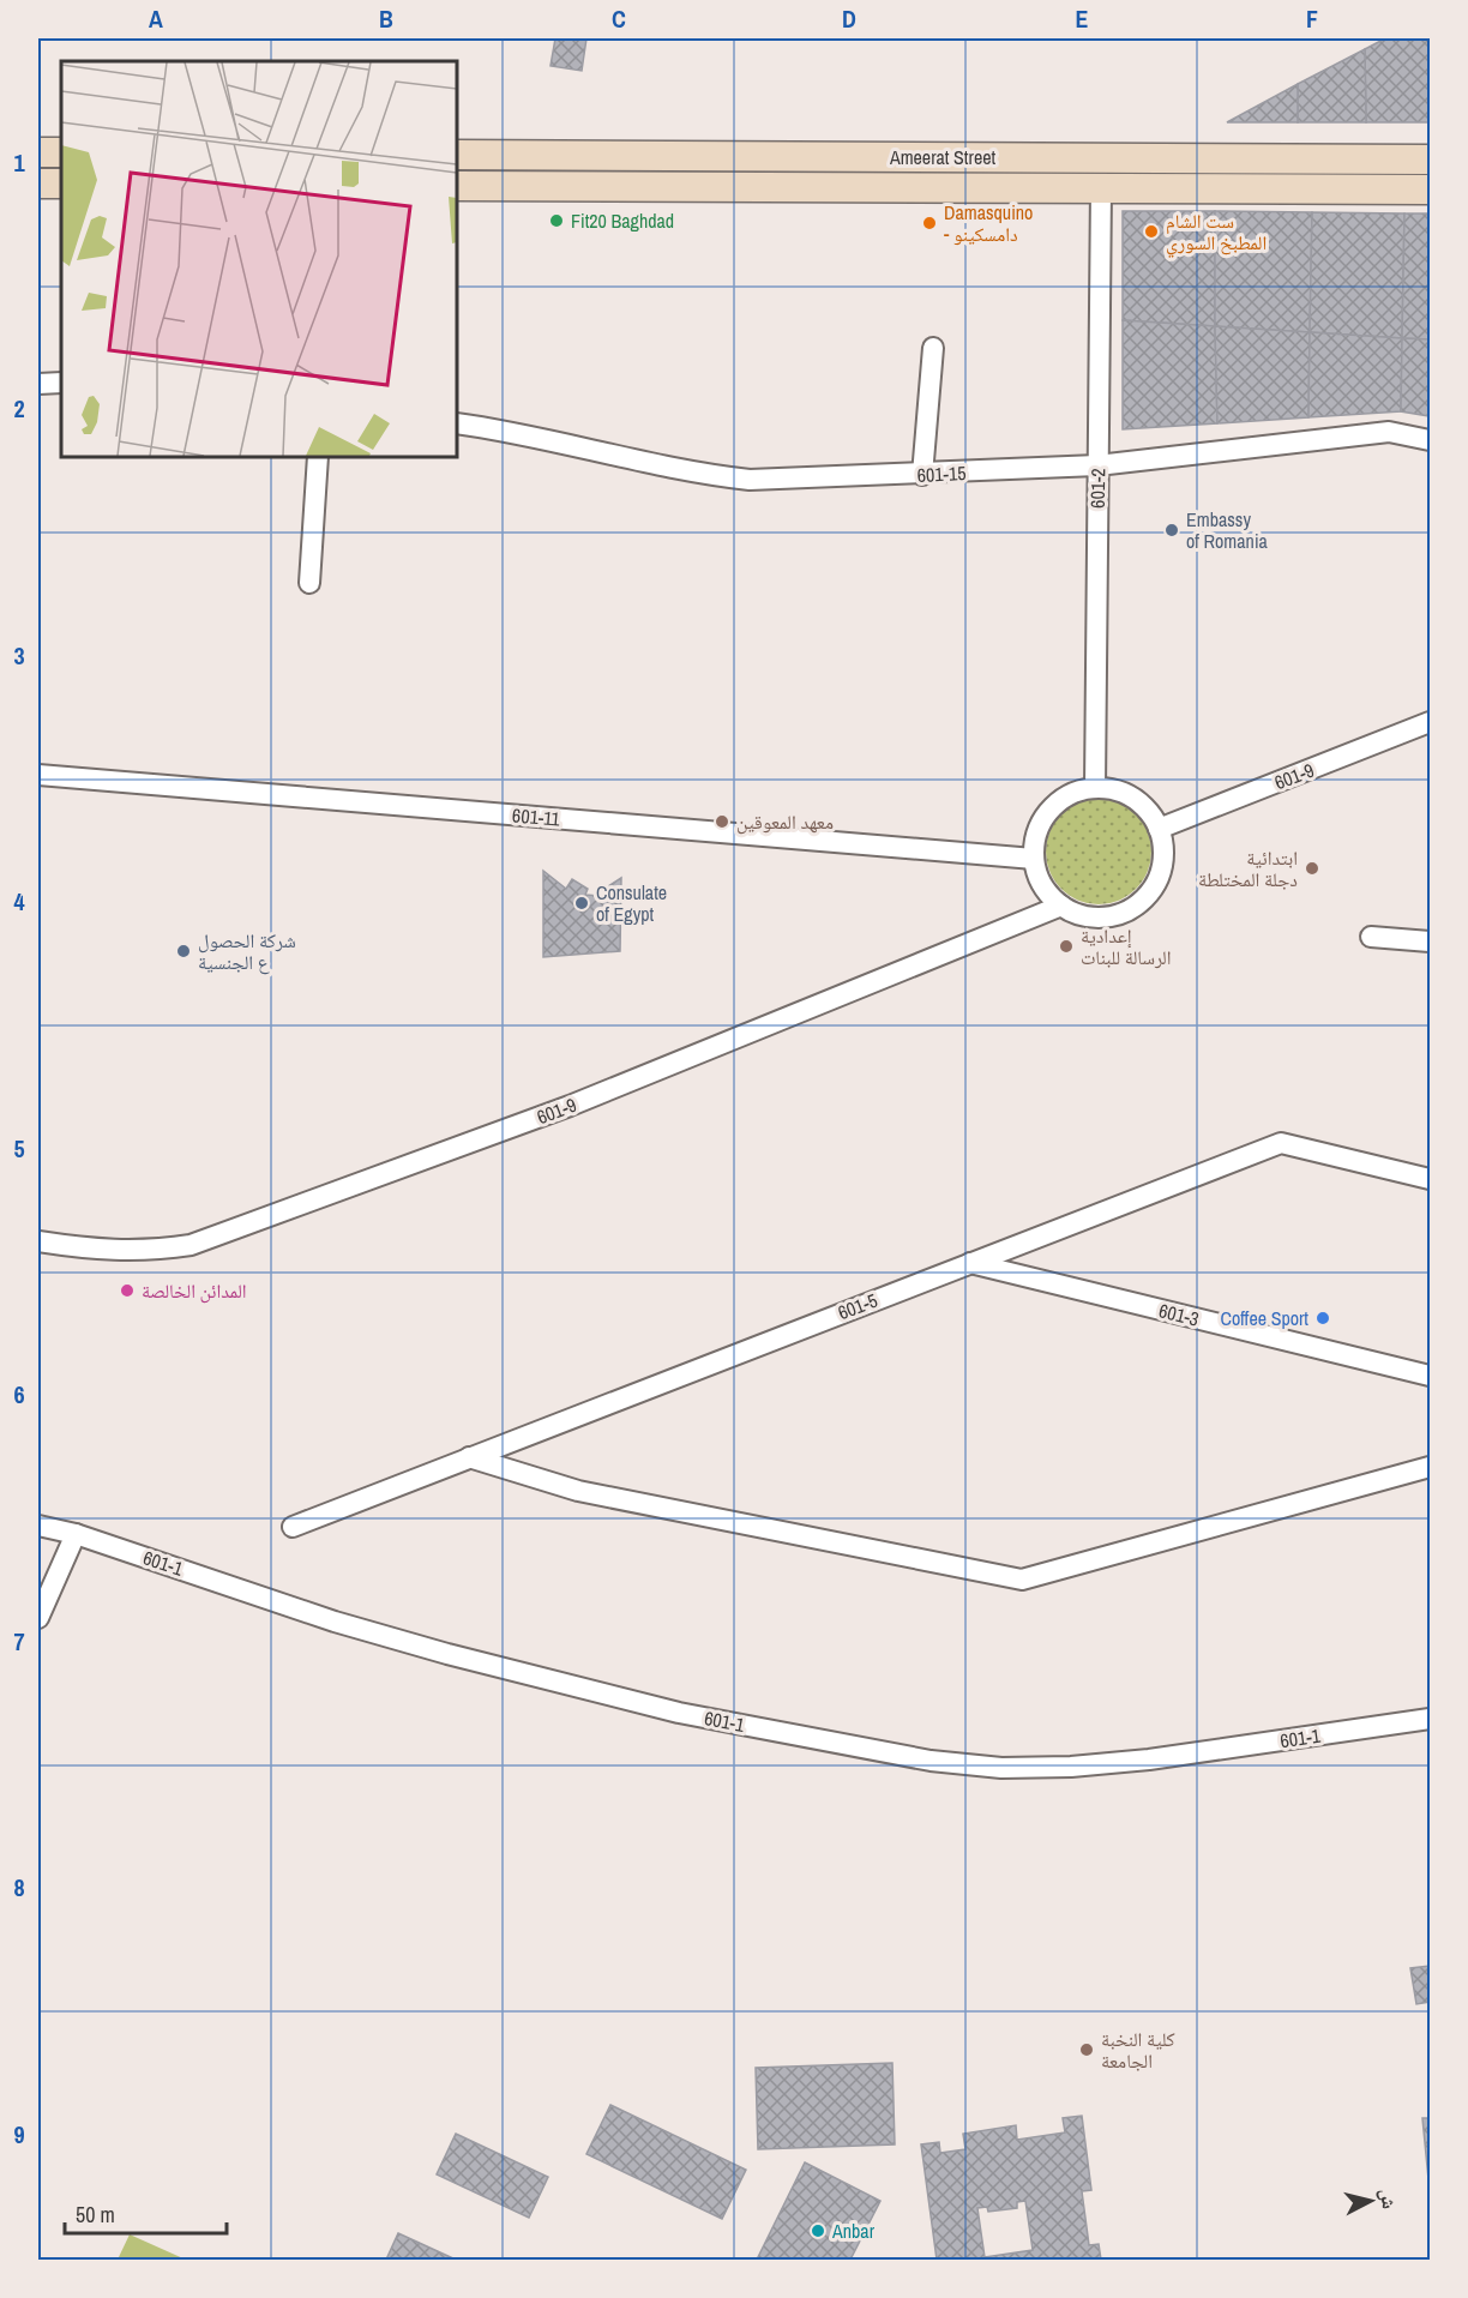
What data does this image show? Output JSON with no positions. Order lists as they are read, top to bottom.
{
  "streets": {
    "street": [
      "Ameerat Street",
      "601-15",
      "601-2",
      "601-9",
      "601-11",
      "601-5",
      "601-3",
      "601-1"
    ]
  },
  "crossings": [
    ["Ameerat Street", "601-2"],
    ["601-15", "601-2"],
    ["601-2", "601-9"],
    ["601-2", "601-11"],
    ["601-9", "601-11"],
    ["601-5", "601-3"]
  ],
  "places": [
    "Fit20 Baghdad",
    "Damasquino - دامسكينو",
    "ست الشام المطبخ السوري",
    "Embassy of Romania",
    "معهد المعوقين",
    "ابتدائية دجلة المختلطة",
    "Consulate of Egypt",
    "إعدادية الرسالة للبنات",
    "شركة الحصول ع الجنسية",
    "المدائن الخالصة",
    "Coffee Sport",
    "كلية النخبة الجامعة",
    "Anbar"
  ],
  "scale_bar": "50 m",
  "north": "right",
  "grid": {
    "columns": [
      "A",
      "B",
      "C",
      "D",
      "E",
      "F"
    ],
    "rows": [
      "1",
      "2",
      "3",
      "4",
      "5",
      "6",
      "7",
      "8",
      "9"
    ]
  }
}
